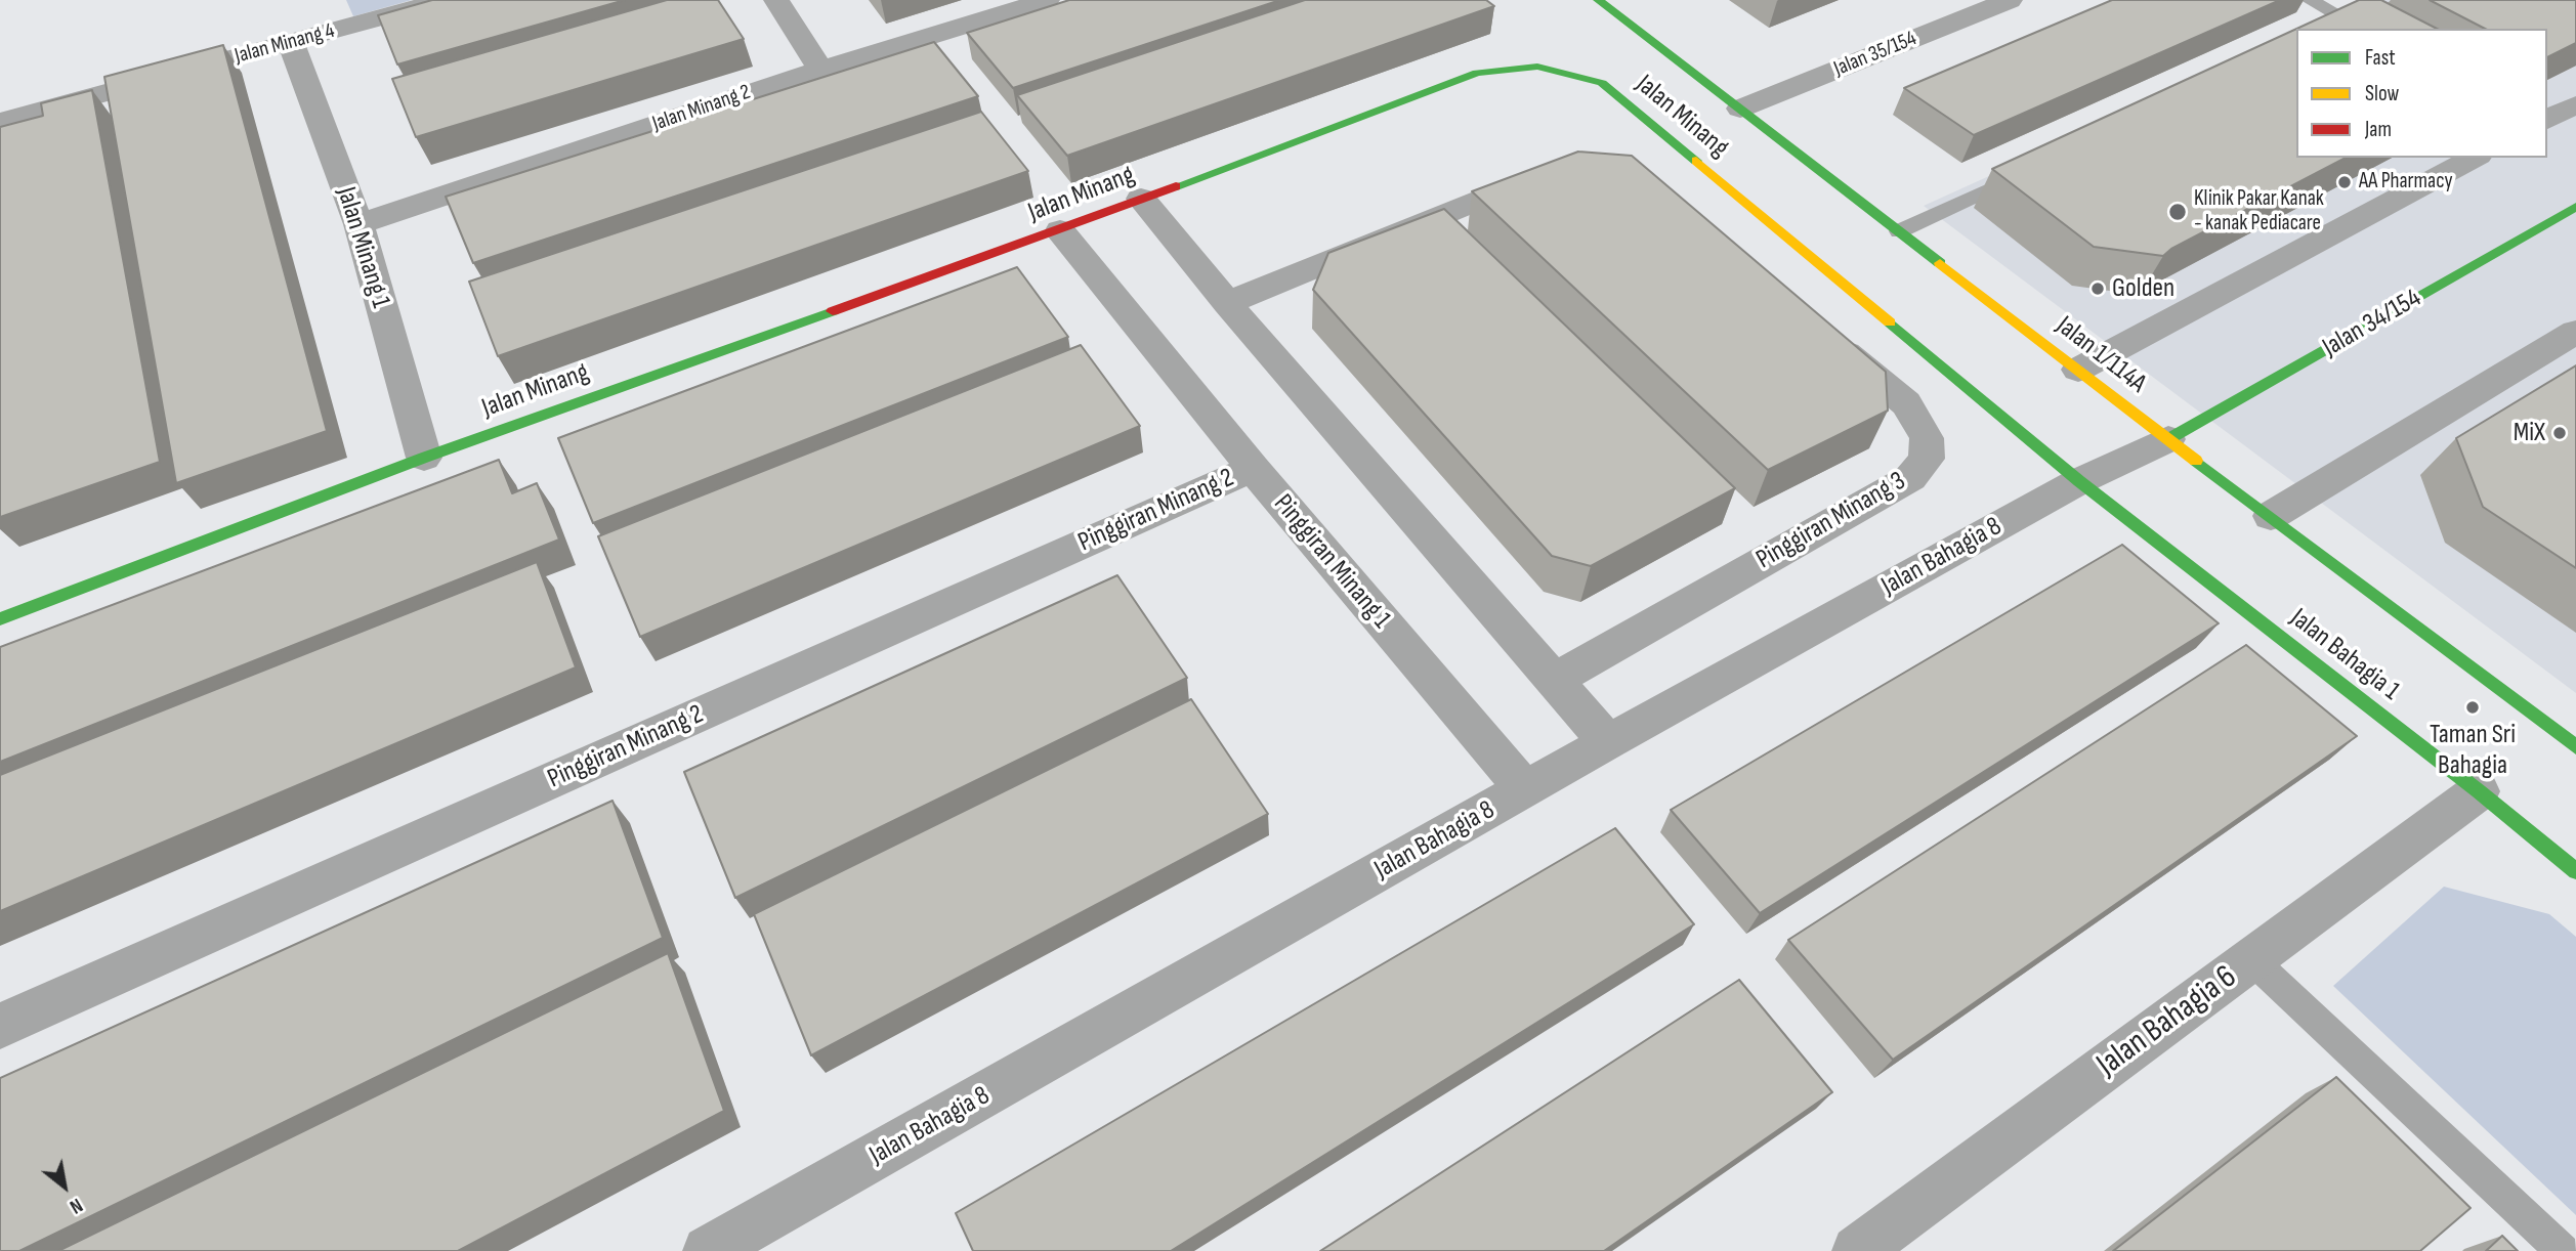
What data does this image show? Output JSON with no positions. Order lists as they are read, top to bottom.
{
  "streets": {
    "street": [
      "Jalan Minang 4",
      "Jalan 35/154",
      "Jalan Minang 2",
      "Jalan Minang",
      "Jalan Minang 1",
      "Jalan 34/154",
      "Jalan 1/114A",
      "Pinggiran Minang 2",
      "Pinggiran Minang 3",
      "Jalan Bahagia 8",
      "Pinggiran Minang 1",
      "Jalan Bahagia 1",
      "Jalan Bahagia 6"
    ]
  },
  "crossings": [
    ["Jalan Minang 4", "Jalan Minang 1"],
    ["Jalan 35/154", "Jalan 1/114A"],
    ["Jalan Minang 2", "Jalan Minang 1"],
    ["Jalan Minang", "Jalan Minang 1"],
    ["Jalan Minang", "Jalan Bahagia 8"],
    ["Jalan Minang", "Pinggiran Minang 1"],
    ["Jalan Minang", "Jalan Bahagia 1"],
    ["Jalan 34/154", "Jalan 1/114A"],
    ["Jalan 34/154", "Jalan Bahagia 8"],
    ["Jalan 1/114A", "Jalan Bahagia 8"],
    ["Pinggiran Minang 2", "Pinggiran Minang 1"],
    ["Jalan Bahagia 8", "Pinggiran Minang 1"],
    ["Jalan Bahagia 8", "Jalan Bahagia 1"],
    ["Jalan Bahagia 1", "Jalan Bahagia 6"]
  ],
  "places": [
    "AA Pharmacy",
    "Klinik Pakar Kanak - kanak Pediacare",
    "Golden",
    "MiX",
    "Taman Sri Bahagia"
  ],
  "legend": ["Fast", "Slow", "Jam"],
  "north": "bottom right"
}
